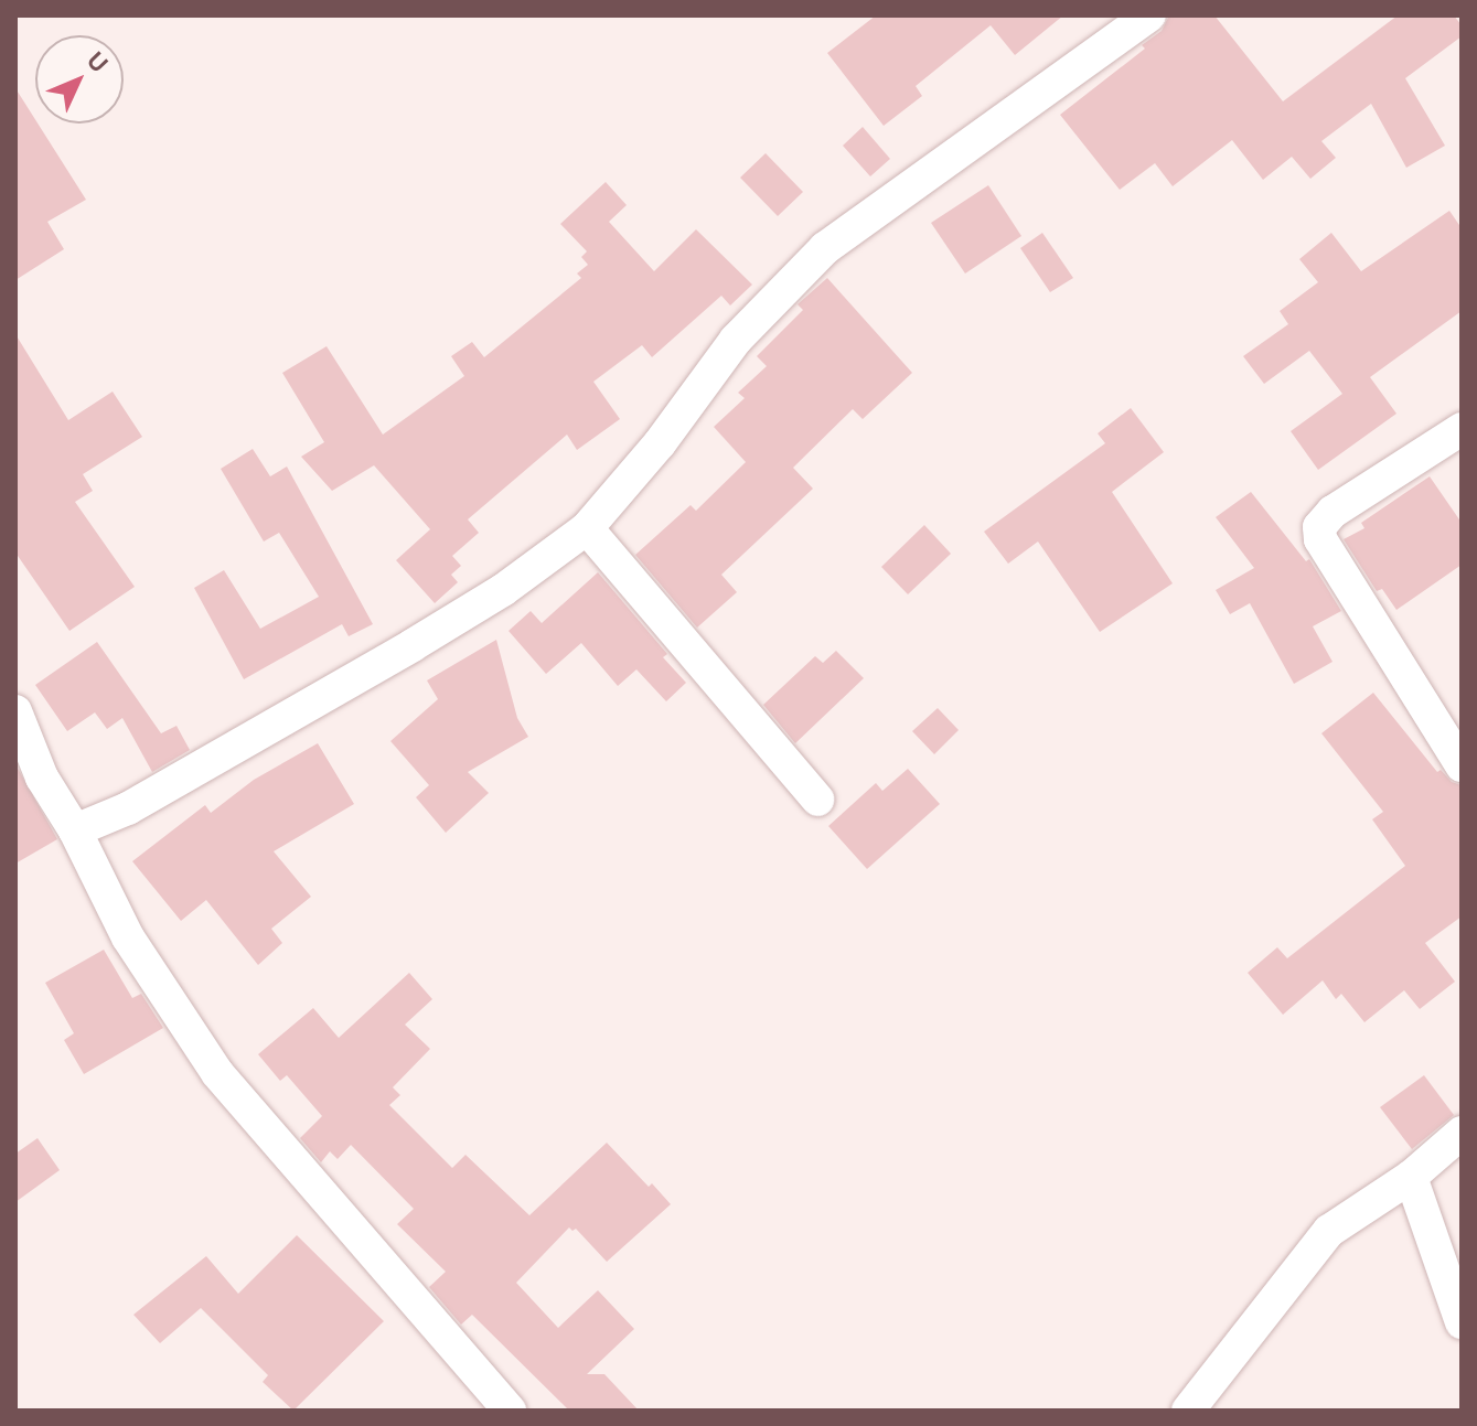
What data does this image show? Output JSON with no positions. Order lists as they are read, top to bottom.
{
  "north": "top right"
}
